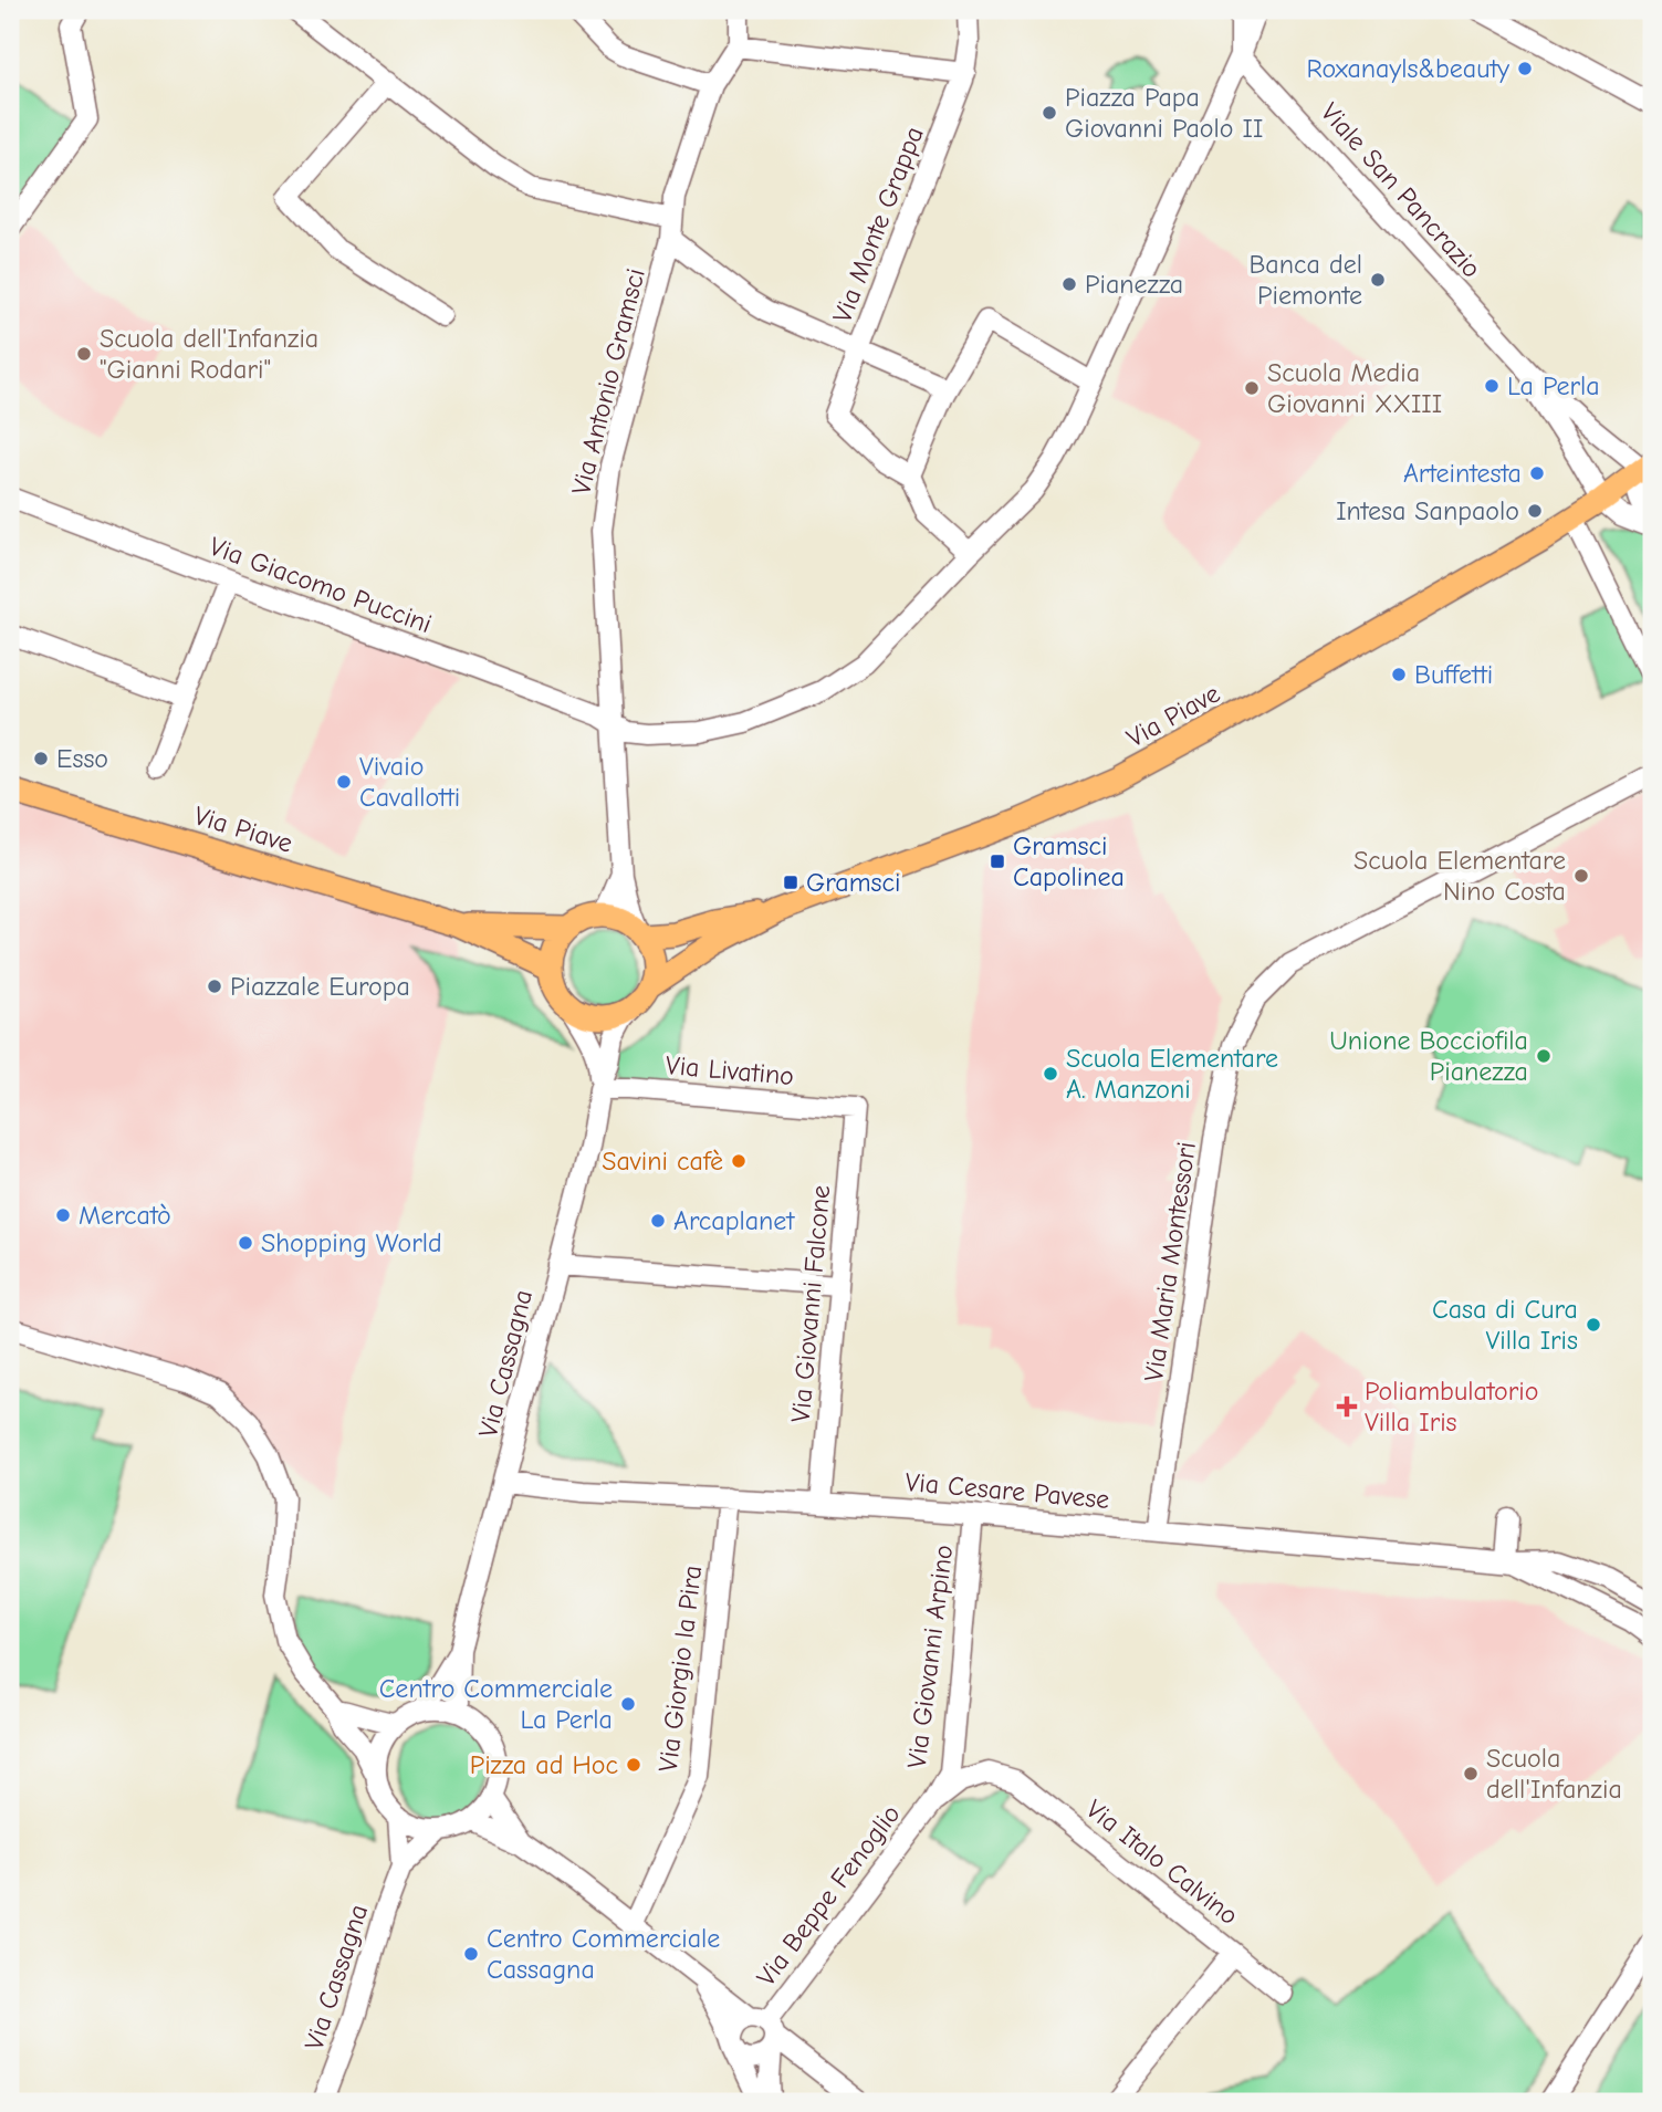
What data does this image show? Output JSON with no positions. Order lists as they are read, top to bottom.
{
  "streets": {
    "main road": ["Via Piave"],
    "street": [
      "Viale San Pancrazio",
      "Via Monte Grappa",
      "Via Antonio Gramsci",
      "Via Giacomo Puccini",
      "Via Livatino",
      "Via Maria Montessori",
      "Via Giovanni Falcone",
      "Via Cassagna",
      "Via Cesare Pavese",
      "Via Giovanni Arpino",
      "Via Giorgio la Pira",
      "Via Italo Calvino",
      "Via Beppe Fenoglio"
    ]
  },
  "crossings": [
    ["Viale San Pancrazio", "Via Giacomo Puccini"],
    ["Viale San Pancrazio", "Via Piave"],
    ["Via Monte Grappa", "Via Antonio Gramsci"],
    ["Via Antonio Gramsci", "Via Giacomo Puccini"],
    ["Via Antonio Gramsci", "Via Piave"],
    ["Via Antonio Gramsci", "Via Cassagna"],
    ["Via Piave", "Via Cassagna"],
    ["Via Livatino", "Via Giovanni Falcone"],
    ["Via Livatino", "Via Cassagna"],
    ["Via Maria Montessori", "Via Cesare Pavese"],
    ["Via Giovanni Falcone", "Via Cesare Pavese"],
    ["Via Cassagna", "Via Cesare Pavese"],
    ["Via Cesare Pavese", "Via Giovanni Arpino"],
    ["Via Cesare Pavese", "Via Giorgio la Pira"],
    ["Via Giovanni Arpino", "Via Italo Calvino"],
    ["Via Giovanni Arpino", "Via Beppe Fenoglio"],
    ["Via Italo Calvino", "Via Beppe Fenoglio"]
  ],
  "places": {
    "other": [
      "Roxanayls&beauty",
      "Piazza Papa Giovanni Paolo II",
      "Banca del Piemonte",
      "Pianezza",
      "Scuola dell'Infanzia \"Gianni Rodari\"",
      "La Perla",
      "Scuola Media Giovanni XXIII",
      "Arteintesta",
      "Intesa Sanpaolo",
      "Buffetti",
      "Esso",
      "Vivaio Cavallotti",
      "Scuola Elementare Nino Costa",
      "Piazzale Europa",
      "Unione Bocciofila Pianezza",
      "Scuola Elementare A. Manzoni",
      "Savini cafè",
      "Mercatò",
      "Arcaplanet",
      "Shopping World",
      "Casa di Cura Villa Iris",
      "Centro Commerciale La Perla",
      "Pizza ad Hoc",
      "Scuola dell'Infanzia",
      "Centro Commerciale Cassagna"
    ],
    "transit": ["Gramsci Capolinea", "Gramsci"],
    "health": ["Poliambulatorio Villa Iris"]
  }
}
